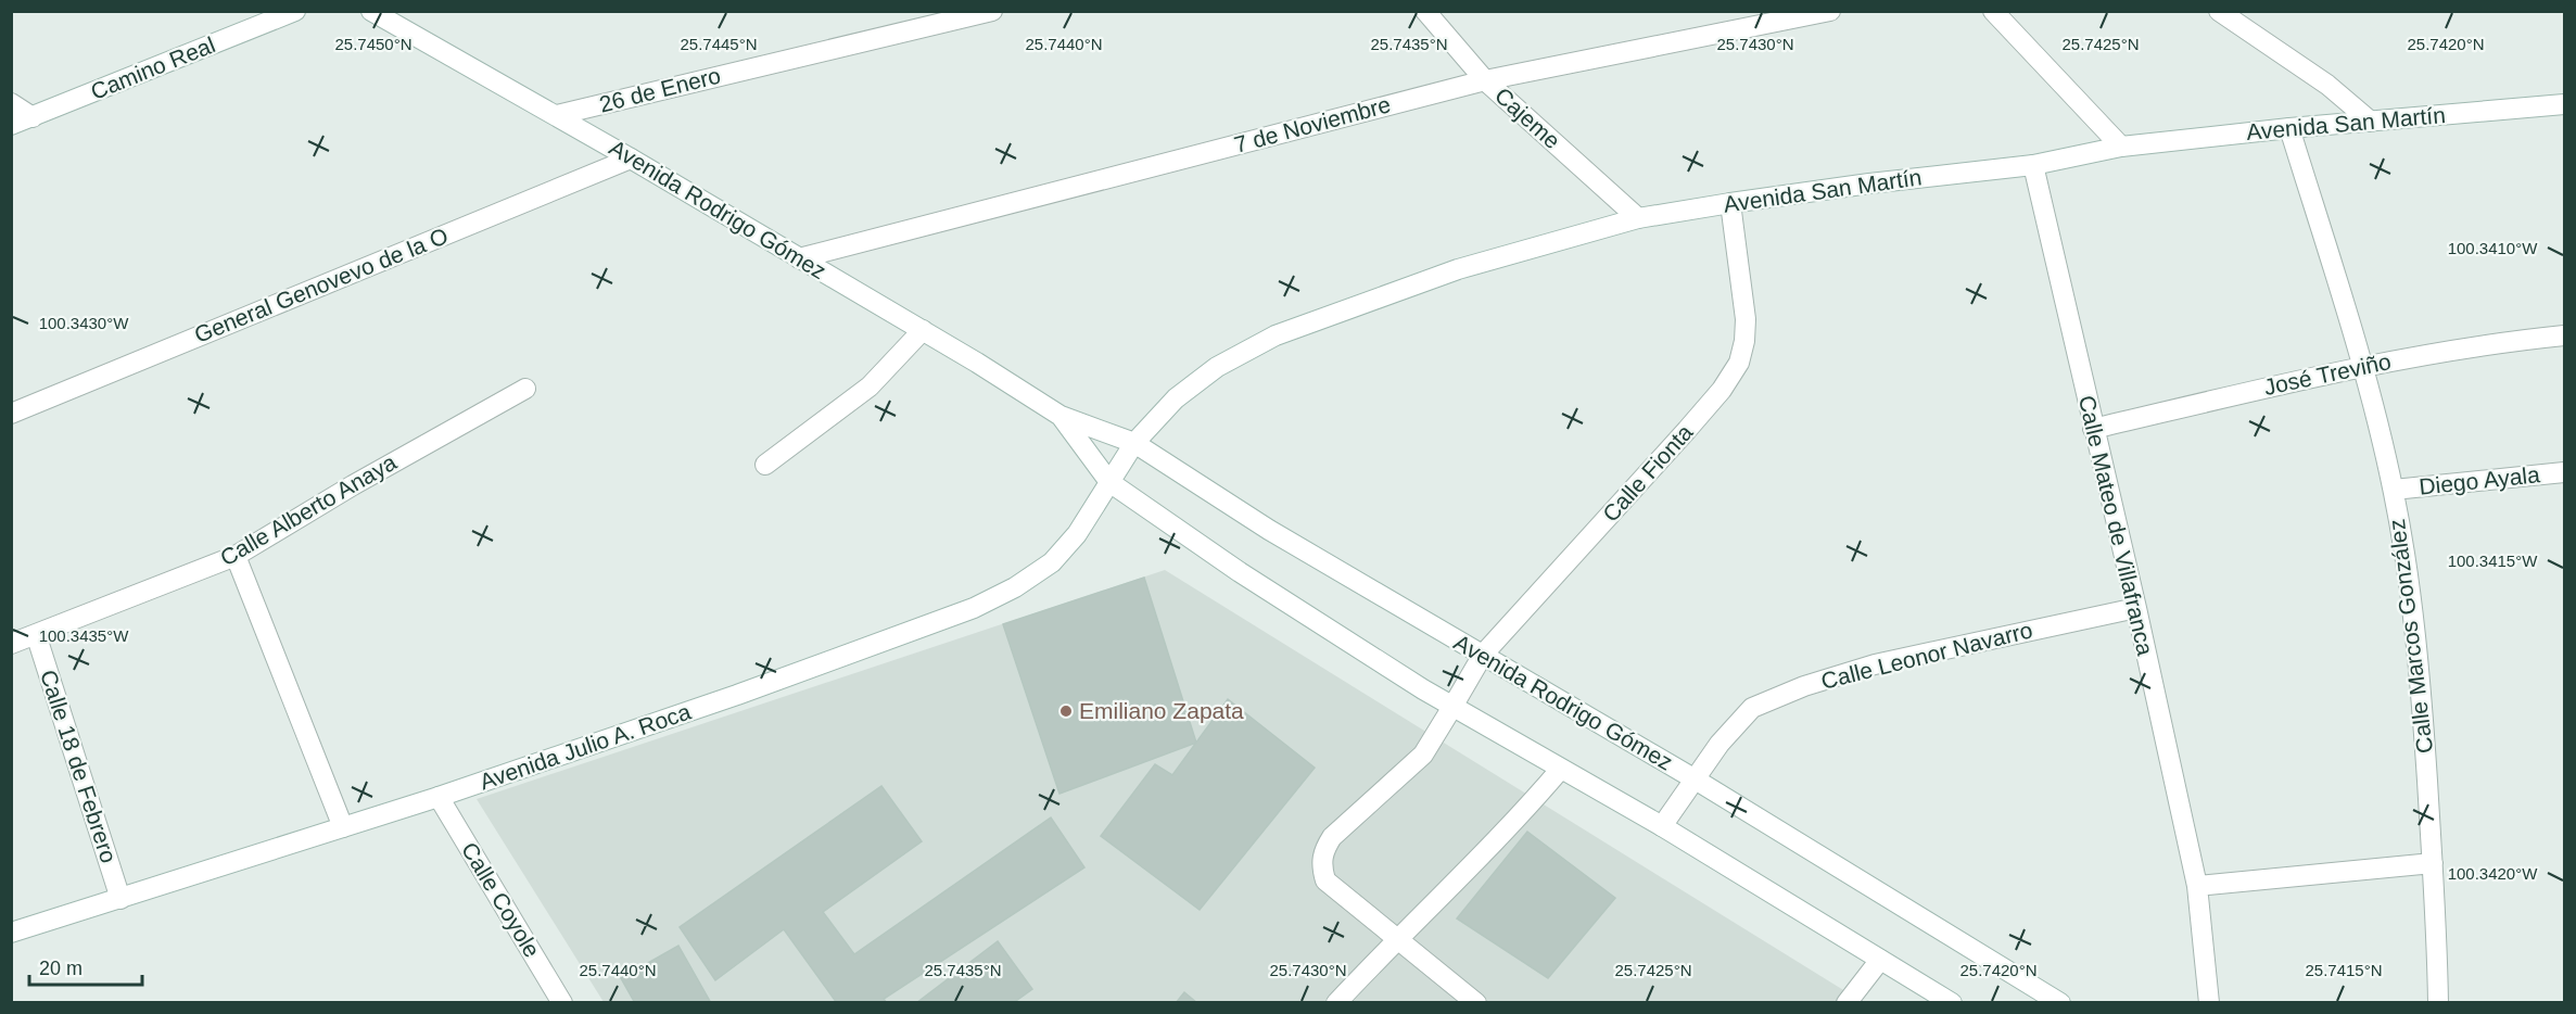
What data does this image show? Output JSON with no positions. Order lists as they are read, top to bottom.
{
  "streets": {
    "street": [
      "Camino Real",
      "26 de Enero",
      "Cajeme",
      "Avenida San Martín",
      "7 de Noviembre",
      "Avenida Rodrigo Gómez",
      "General Genovevo de la O",
      "José Treviño",
      "Calle Fionta",
      "Diego Ayala",
      "Calle Alberto Anaya",
      "Calle Mateo de Villafranca",
      "Calle Marcos González",
      "Calle Leonor Navarro",
      "Avenida Julio A. Roca",
      "Calle 18 de Febrero",
      "Calle Coyole"
    ]
  },
  "crossings": [
    ["26 de Enero", "Avenida Rodrigo Gómez"],
    ["Cajeme", "Avenida San Martín"],
    ["Cajeme", "7 de Noviembre"],
    ["Avenida San Martín", "Avenida Rodrigo Gómez"],
    ["Avenida San Martín", "Calle Fionta"],
    ["Avenida San Martín", "Calle Mateo de Villafranca"],
    ["Avenida San Martín", "Calle Marcos González"],
    ["Avenida San Martín", "Avenida Julio A. Roca"],
    ["7 de Noviembre", "Avenida Rodrigo Gómez"],
    ["Avenida Rodrigo Gómez", "General Genovevo de la O"],
    ["Avenida Rodrigo Gómez", "Calle Fionta"],
    ["Avenida Rodrigo Gómez", "Calle Leonor Navarro"],
    ["Avenida Rodrigo Gómez", "Avenida Julio A. Roca"],
    ["José Treviño", "Calle Mateo de Villafranca"],
    ["José Treviño", "Calle Marcos González"],
    ["Diego Ayala", "Calle Marcos González"],
    ["Calle Alberto Anaya", "Calle 18 de Febrero"],
    ["Calle Mateo de Villafranca", "Calle Leonor Navarro"],
    ["Avenida Julio A. Roca", "Calle 18 de Febrero"],
    ["Avenida Julio A. Roca", "Calle Coyole"]
  ],
  "places": ["Emiliano Zapata"],
  "scale_bar": "20 m",
  "coordinates": [
    "25.7450°N",
    "25.7445°N",
    "25.7440°N",
    "25.7435°N",
    "25.7430°N",
    "25.7425°N",
    "25.7420°N",
    "100.3410°W",
    "100.3430°W",
    "100.3415°W",
    "100.3435°W",
    "100.3420°W",
    "25.7415°N"
  ]
}
